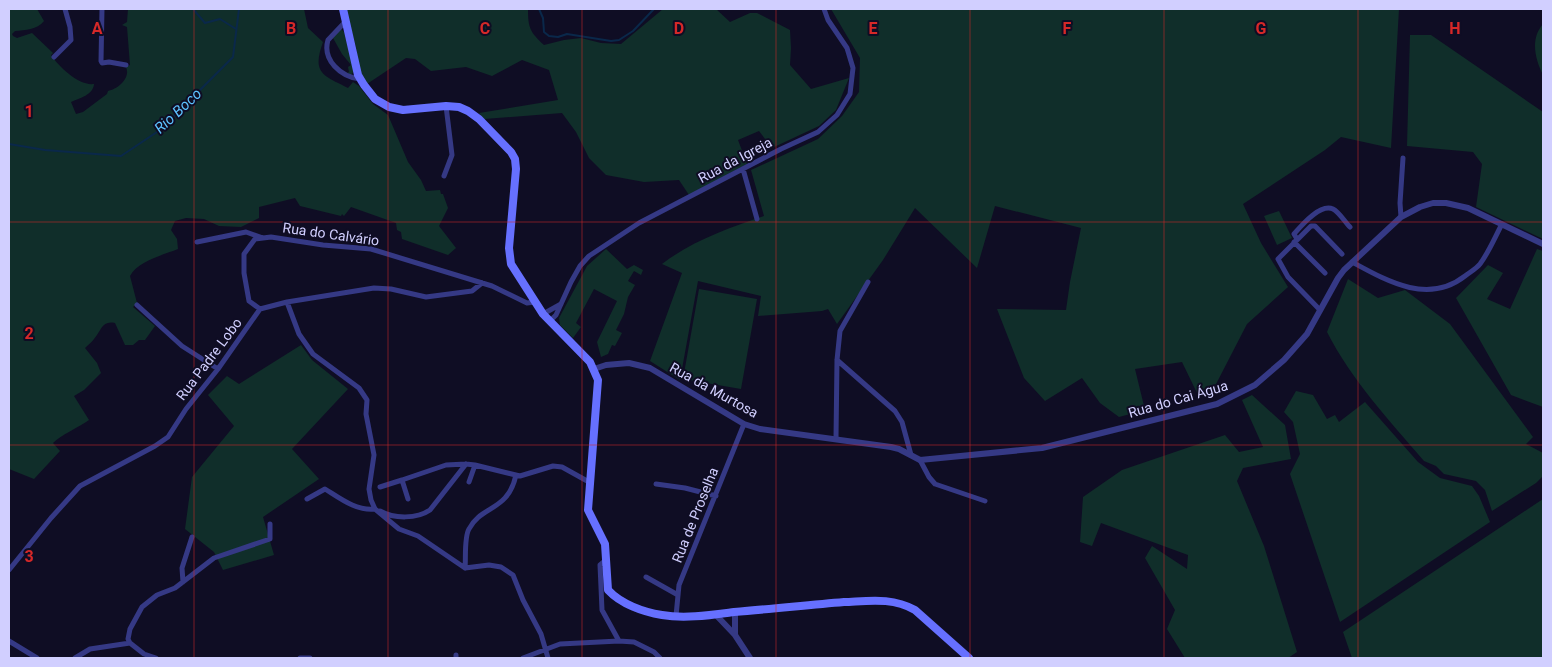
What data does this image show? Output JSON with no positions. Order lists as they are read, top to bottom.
{
  "streets": {
    "street": [
      "Rua da Igreja",
      "Rua do Calvário",
      "Rua Padre Lobo",
      "Rua da Murtosa",
      "Rua do Cai Água",
      "Rua de Proselha"
    ]
  },
  "crossings": [
    ["Rua do Calvário", "Rua Padre Lobo"],
    ["Rua da Murtosa", "Rua de Proselha"]
  ],
  "water": ["Rio Boco"],
  "grid": {
    "columns": [
      "A",
      "B",
      "C",
      "D",
      "E",
      "F",
      "G",
      "H"
    ],
    "rows": ["1", "2", "3"]
  }
}
